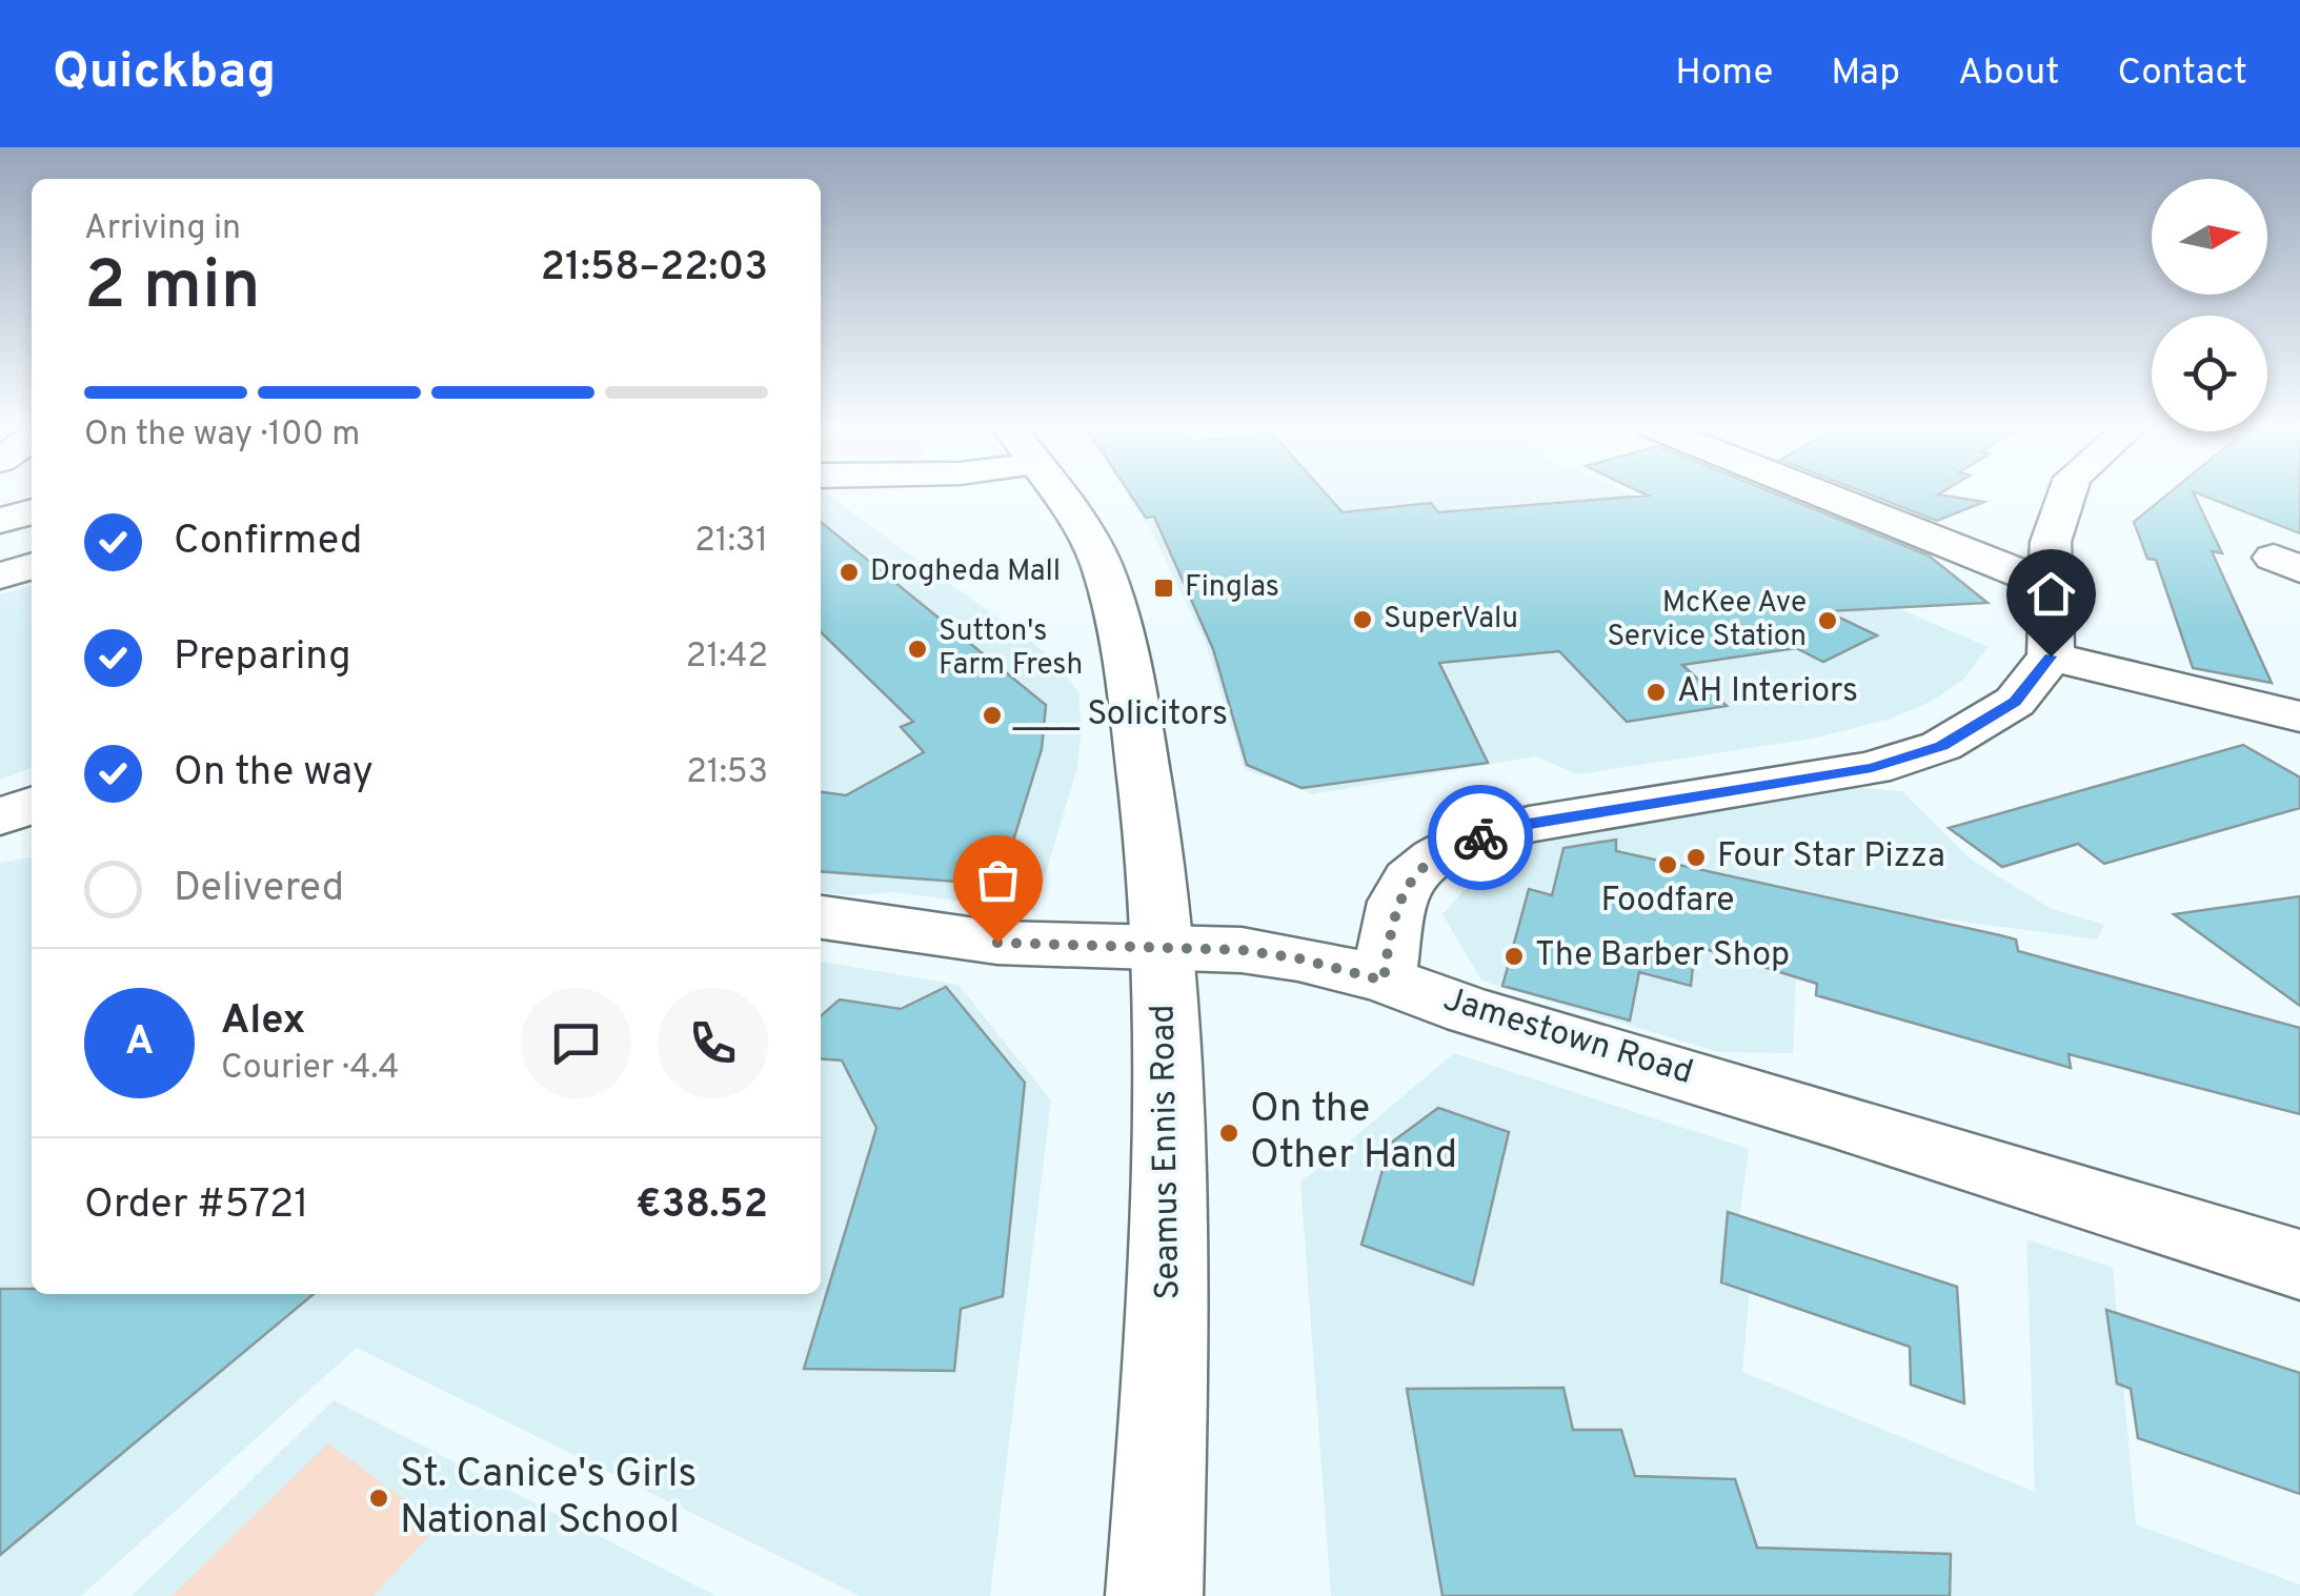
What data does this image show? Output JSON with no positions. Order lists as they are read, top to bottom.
{
  "streets": {
    "street": ["Jamestown Road", "Seamus Ennis Road"]
  },
  "crossings": [
    ["Jamestown Road", "Seamus Ennis Road"]
  ],
  "places": {
    "other": [
      "Drogheda Mall",
      "SuperValu",
      "McKee Ave Service Station",
      "Sutton's Farm Fresh",
      "AH Interiors",
      "____ Solicitors",
      "Four Star Pizza",
      "Foodfare",
      "The Barber Shop",
      "On the Other Hand",
      "St. Canice's Girls National School"
    ],
    "transit": ["Finglas"]
  },
  "north": "right",
  "page": {
    "header": "Quickbag",
    "nav": [
      "Home",
      "Map",
      "About",
      "Contact"
    ],
    "heading": ["2 min", "Arriving in", "21:58–22:03"],
    "panel": [
      "Alex",
      "Courier · 4.4",
      "Order #5721",
      "€38.52"
    ],
    "bar": "On the way · 100 m",
    "list": [
      ["Confirmed", "21:31"],
      ["Preparing", "21:42"],
      ["On the way", "21:53"],
      "Delivered"
    ],
    "round": "A"
  }
}
